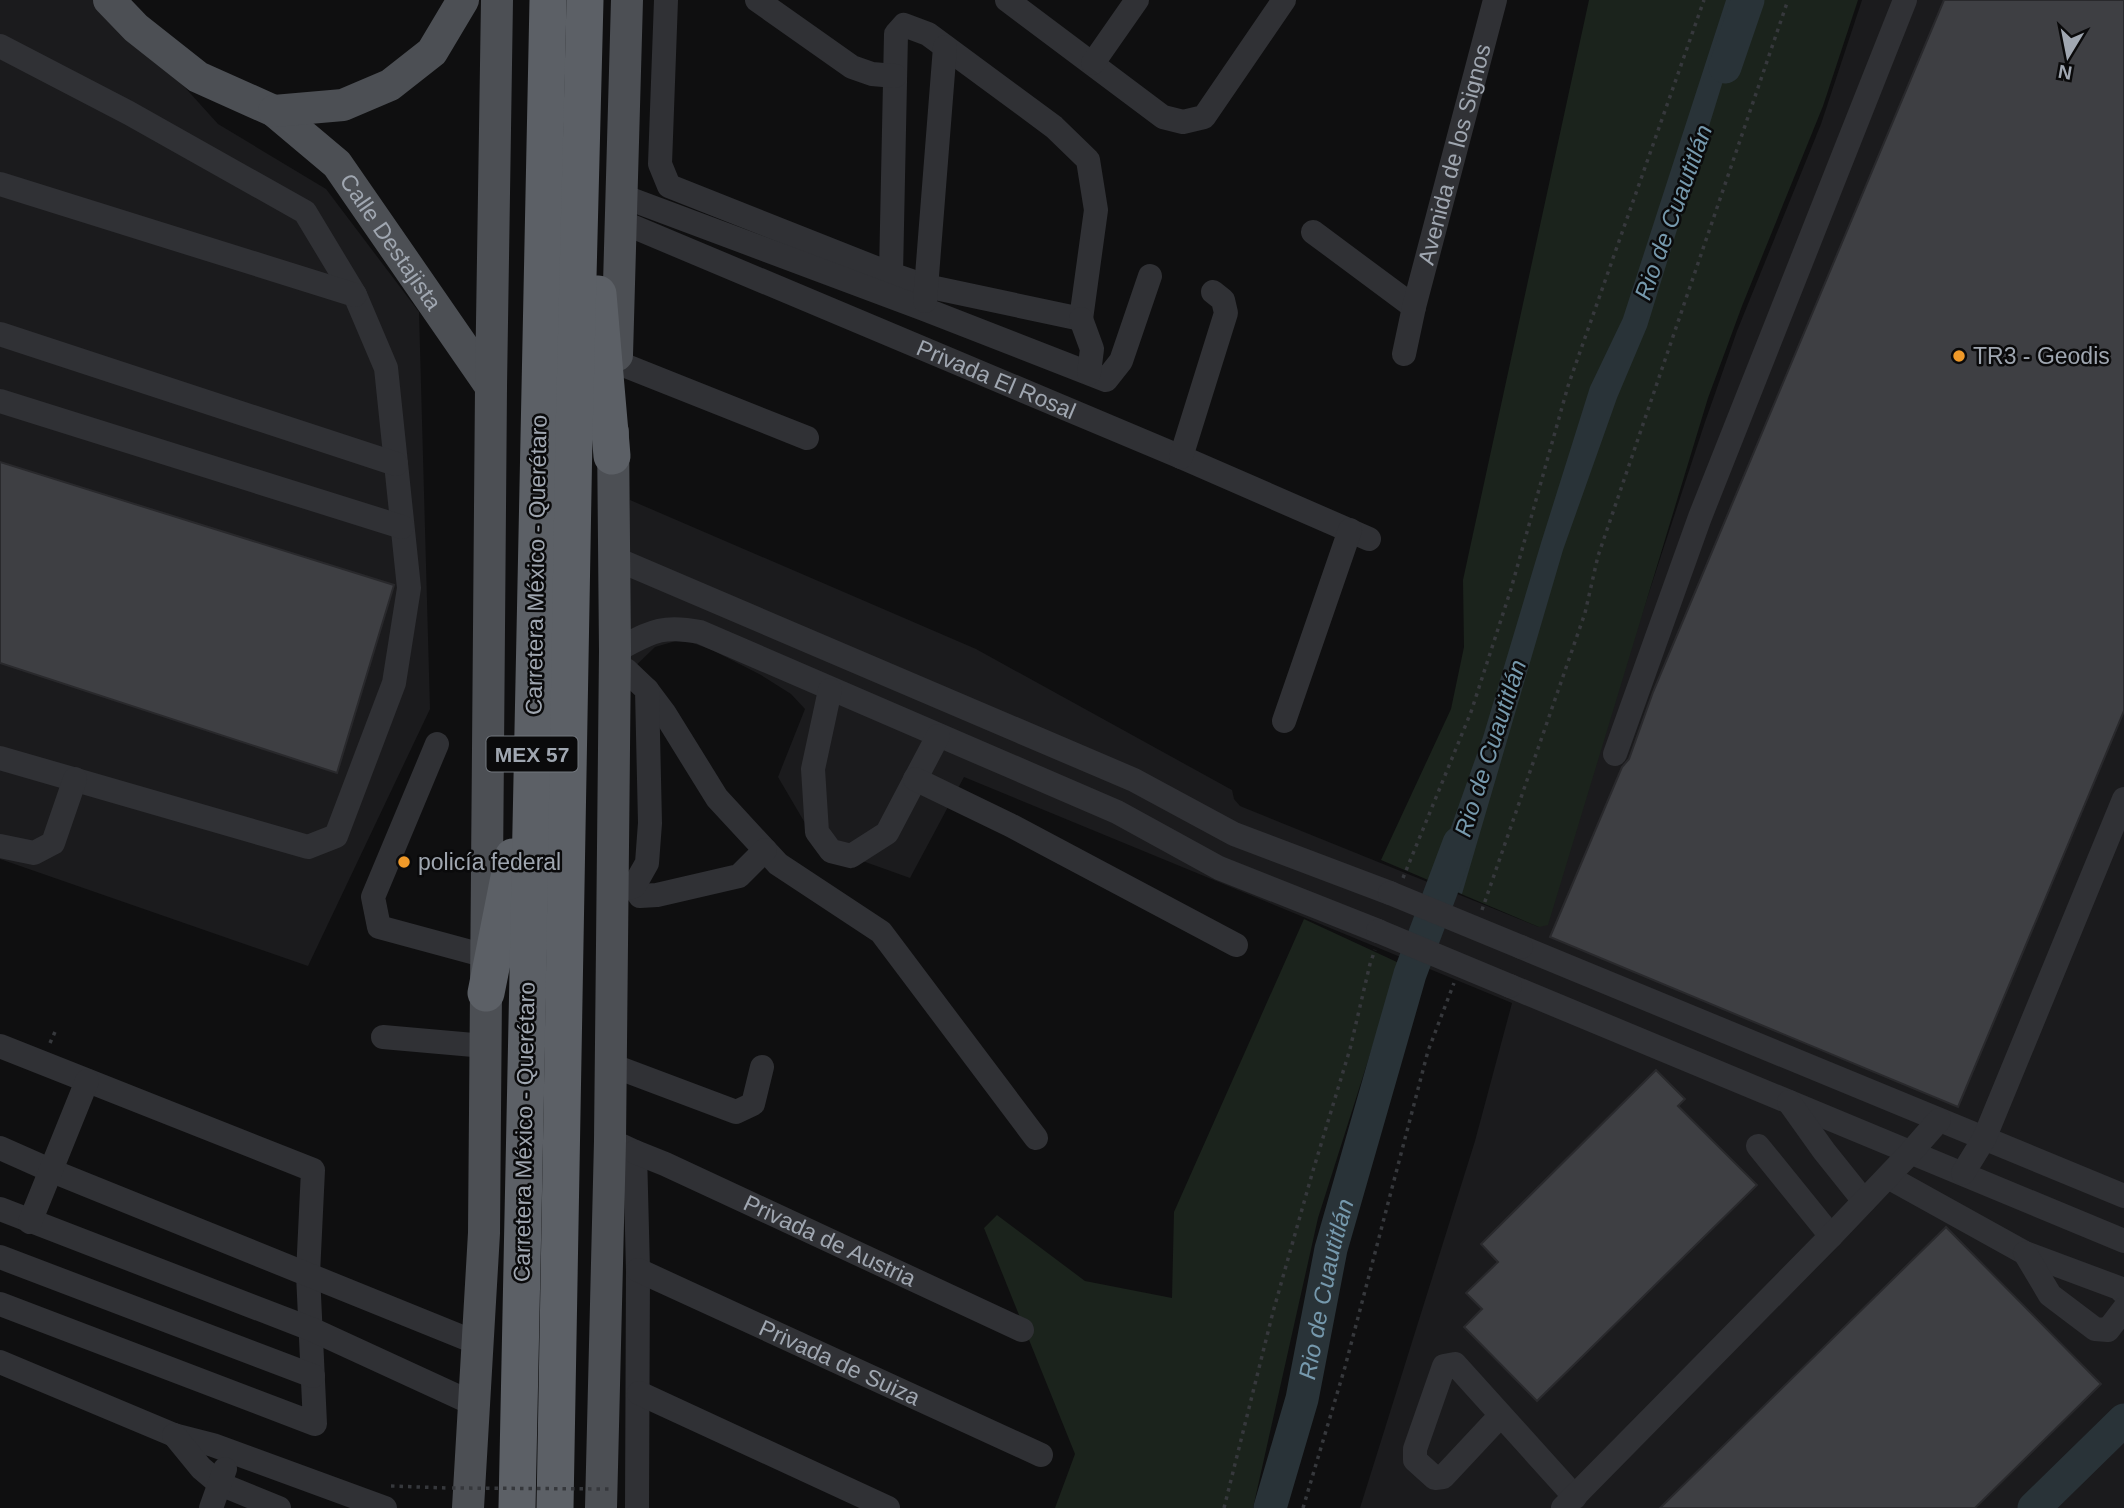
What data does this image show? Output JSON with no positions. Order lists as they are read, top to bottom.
{
  "streets": {
    "highway": ["Carretera México - Querétaro", "MEX 57"],
    "main road": ["Calle Destajista"],
    "street": [
      "Avenida de los Signos",
      "Privada El Rosal",
      "Privada de Austria",
      "Privada de Suiza"
    ]
  },
  "water": ["Rio de Cuautitlán"],
  "places": ["TR3 - Geodis", "policía federal"],
  "north": "bottom"
}
